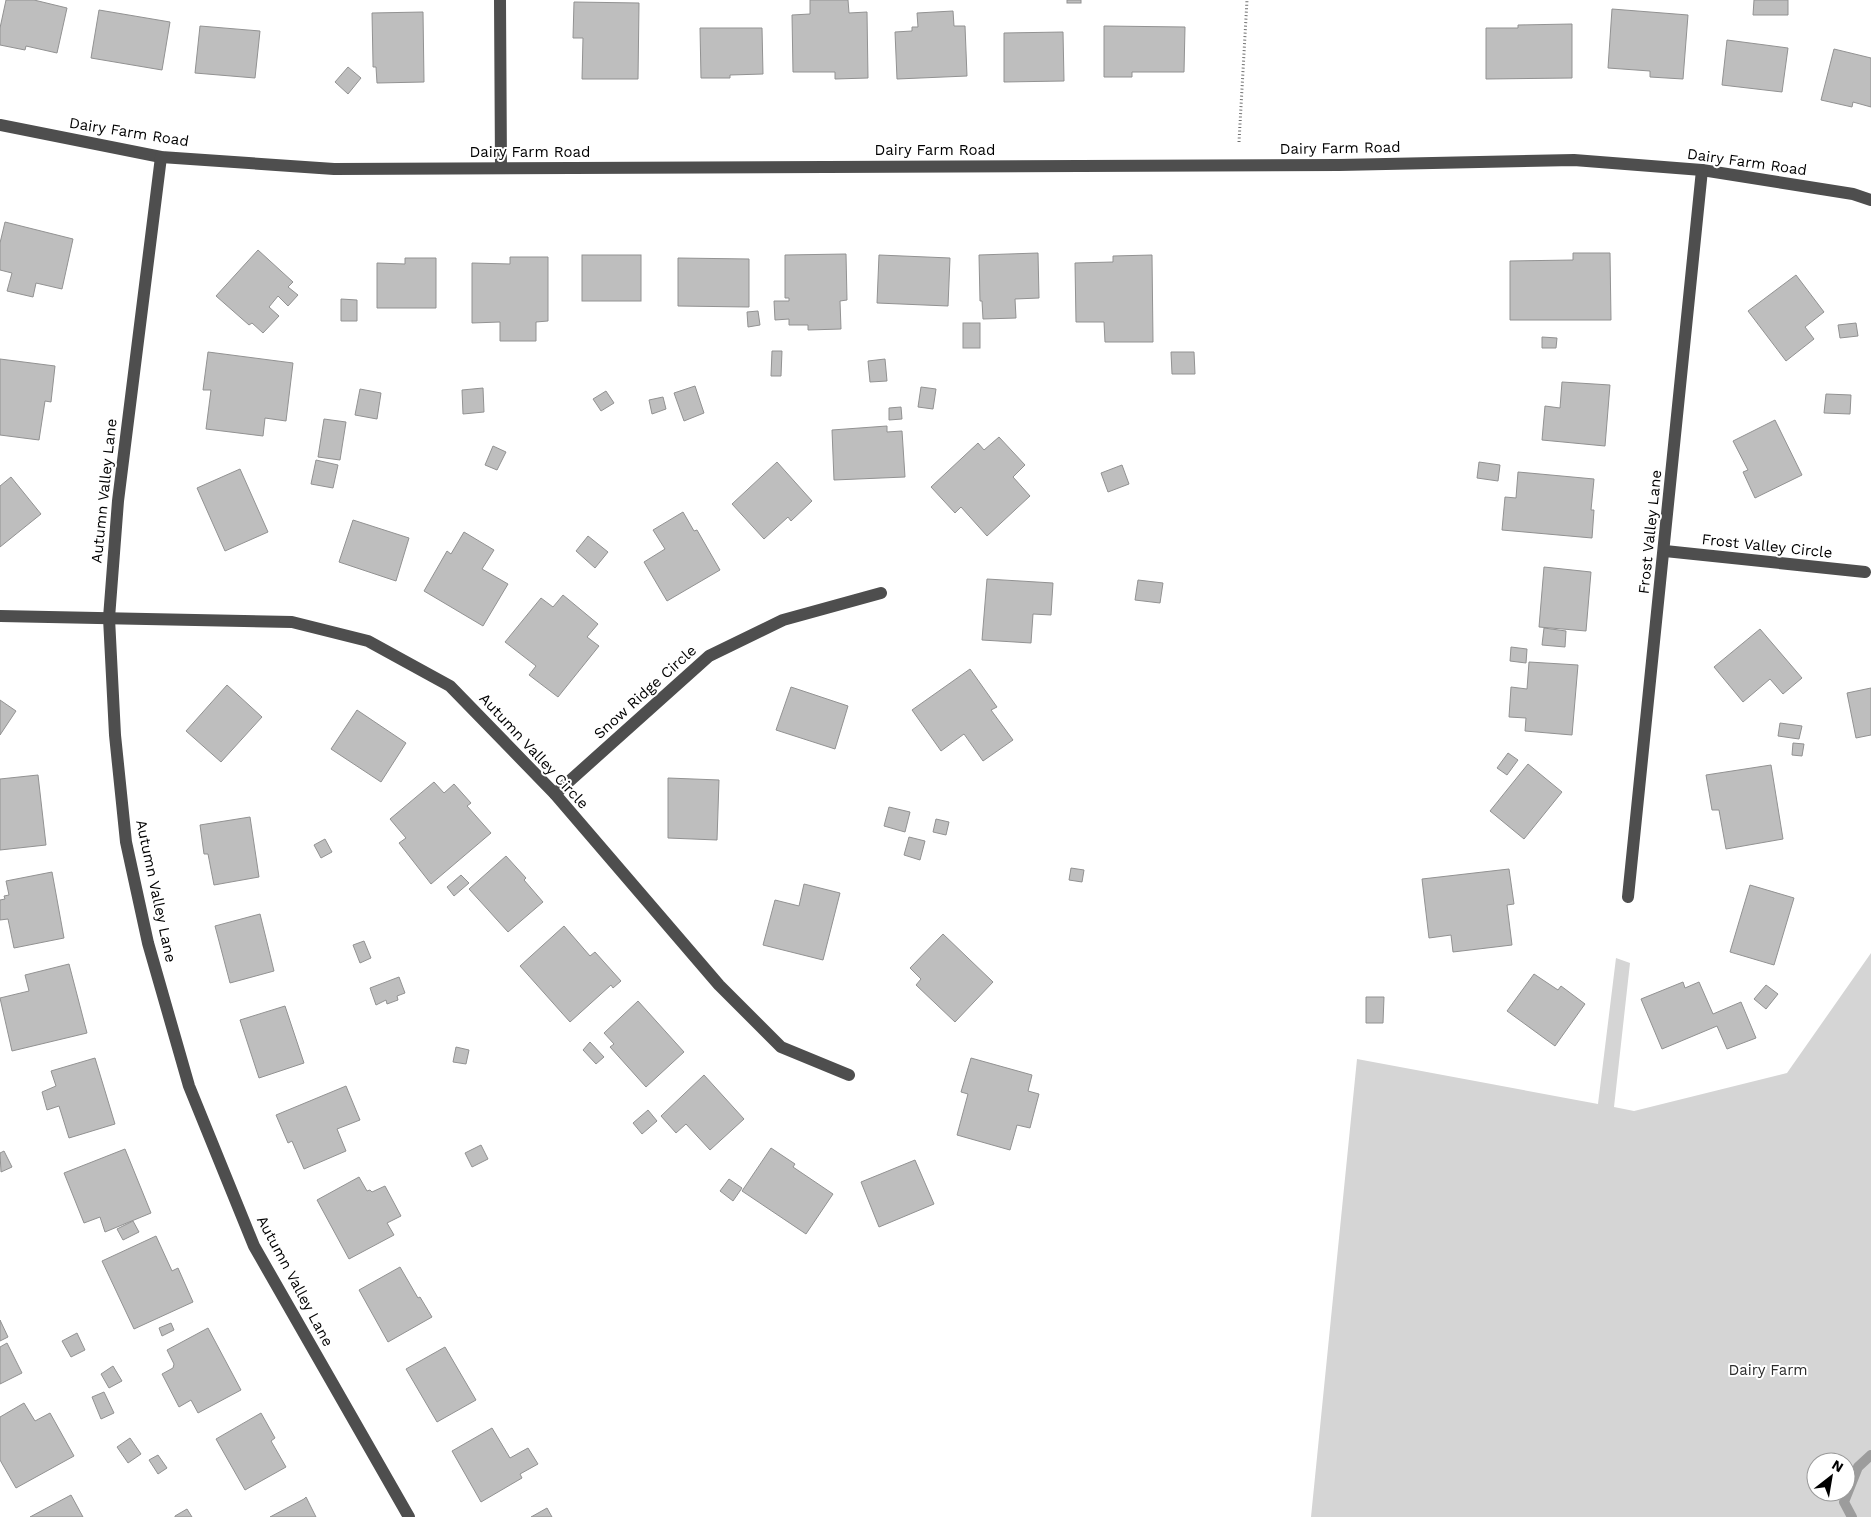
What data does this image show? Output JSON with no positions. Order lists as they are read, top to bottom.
{
  "streets": {
    "street": [
      "Dairy Farm Road",
      "Autumn Valley Lane",
      "Frost Valley Lane",
      "Frost Valley Circle",
      "Snow Ridge Circle",
      "Autumn Valley Circle"
    ]
  },
  "crossings": [
    ["Dairy Farm Road", "Autumn Valley Lane"],
    ["Dairy Farm Road", "Frost Valley Lane"],
    ["Autumn Valley Lane", "Autumn Valley Circle"],
    ["Frost Valley Lane", "Frost Valley Circle"],
    ["Snow Ridge Circle", "Autumn Valley Circle"]
  ],
  "parks": ["Dairy Farm"],
  "north": "top right"
}
